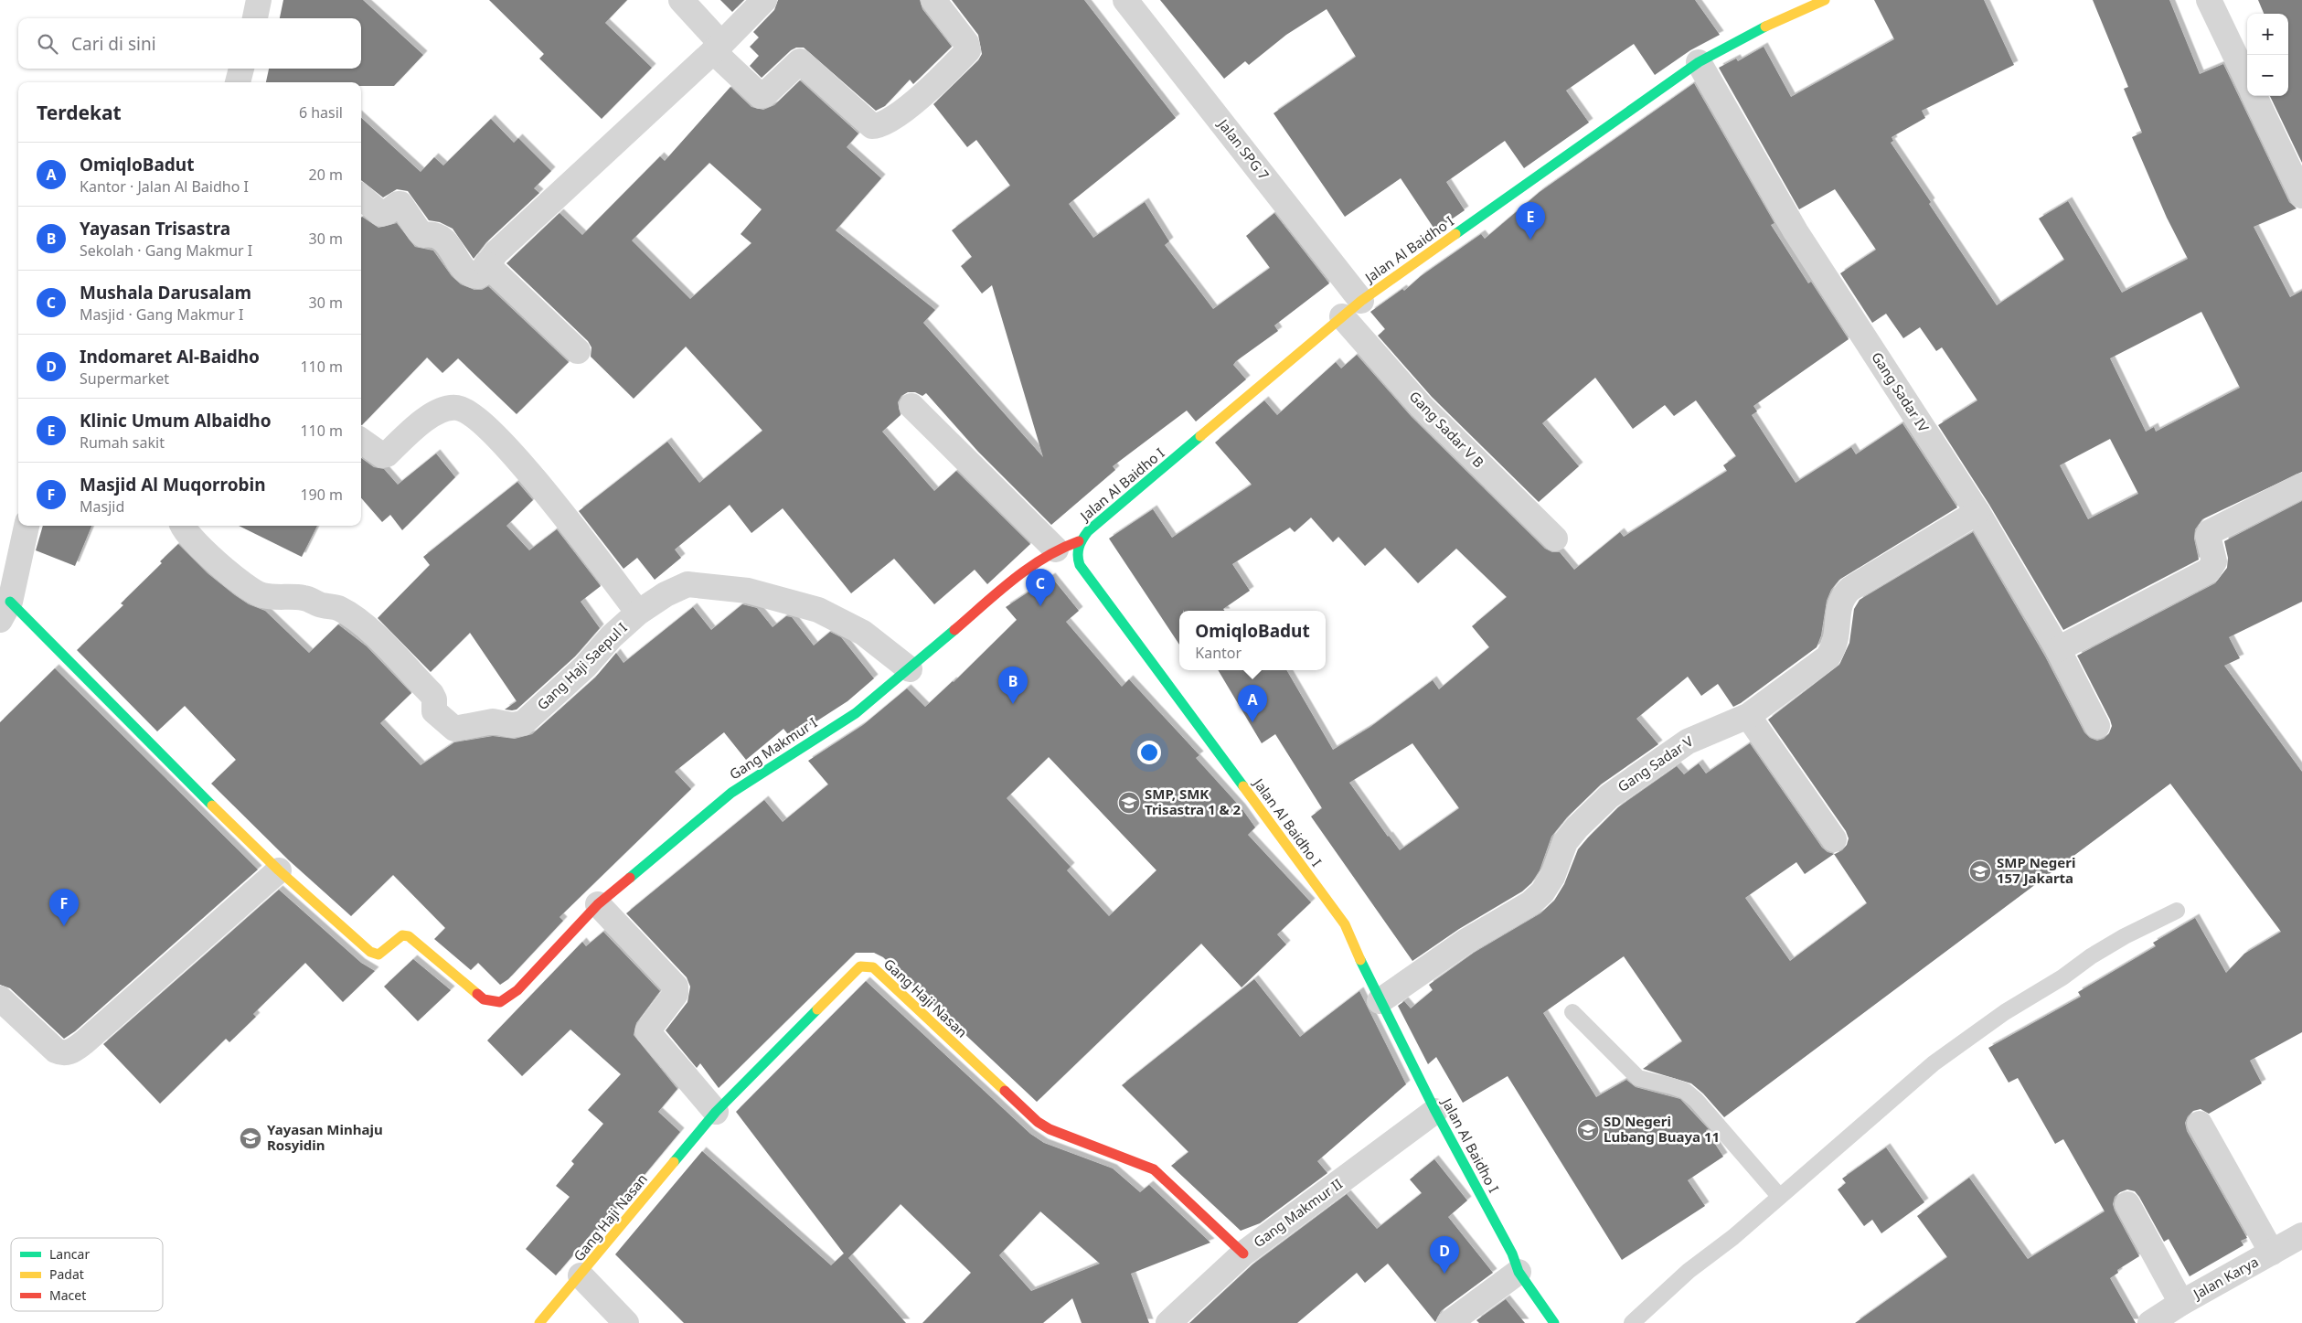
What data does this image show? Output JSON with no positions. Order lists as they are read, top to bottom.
{
  "streets": {
    "street": [
      "Jalan SPG 7",
      "Jalan Al Baidho I",
      "Gang Sadar IV",
      "Gang Sadar V B",
      "Gang Haji Saepul I",
      "Gang Makmur I",
      "Gang Sadar V",
      "Gang Haji Nasan",
      "Gang Makmur II",
      "Jalan Karya"
    ]
  },
  "crossings": [
    ["Jalan SPG 7", "Jalan Al Baidho I"],
    ["Jalan Al Baidho I", "Gang Sadar IV"],
    ["Jalan Al Baidho I", "Gang Sadar V B"],
    ["Jalan Al Baidho I", "Gang Makmur I"],
    ["Jalan Al Baidho I", "Gang Sadar V"],
    ["Jalan Al Baidho I", "Gang Makmur II"],
    ["Gang Sadar IV", "Gang Sadar V"],
    ["Gang Haji Saepul I", "Gang Makmur I"],
    ["Gang Haji Nasan", "Gang Makmur II"]
  ],
  "places": {
    "school or university": [
      "SMP, SMK Trisastra 1 & 2",
      "SMP Negeri 157 Jakarta",
      "SD Negeri Lubang Buaya 11",
      "Yayasan Minhaju Rosyidin"
    ]
  },
  "legend": ["Lancar", "Padat", "Macet"],
  "page": {
    "map_buttons": ["+", "−"],
    "search": "Cari di sini",
    "heading": ["Terdekat", "6 hasil"],
    "list": [
      {
        "mark": "A",
        "name": "OmiqloBadut",
        "note": "Kantor · Jalan Al Baidho I",
        "value": "20 m"
      },
      {
        "mark": "B",
        "name": "Yayasan Trisastra",
        "note": "Sekolah · Gang Makmur I",
        "value": "30 m"
      },
      {
        "mark": "C",
        "name": "Mushala Darusalam",
        "note": "Masjid · Gang Makmur I",
        "value": "30 m"
      },
      {
        "mark": "D",
        "name": "Indomaret Al-Baidho",
        "note": "Supermarket",
        "value": "110 m"
      },
      {
        "mark": "E",
        "name": "Klinic Umum Albaidho",
        "note": "Rumah sakit",
        "value": "110 m"
      },
      {
        "mark": "F",
        "name": "Masjid Al Muqorrobin",
        "note": "Masjid",
        "value": "190 m"
      }
    ],
    "pins": [
      "E",
      "C",
      "B",
      "A",
      "F",
      "D"
    ],
    "popup": ["OmiqloBadut", "Kantor"]
  }
}
